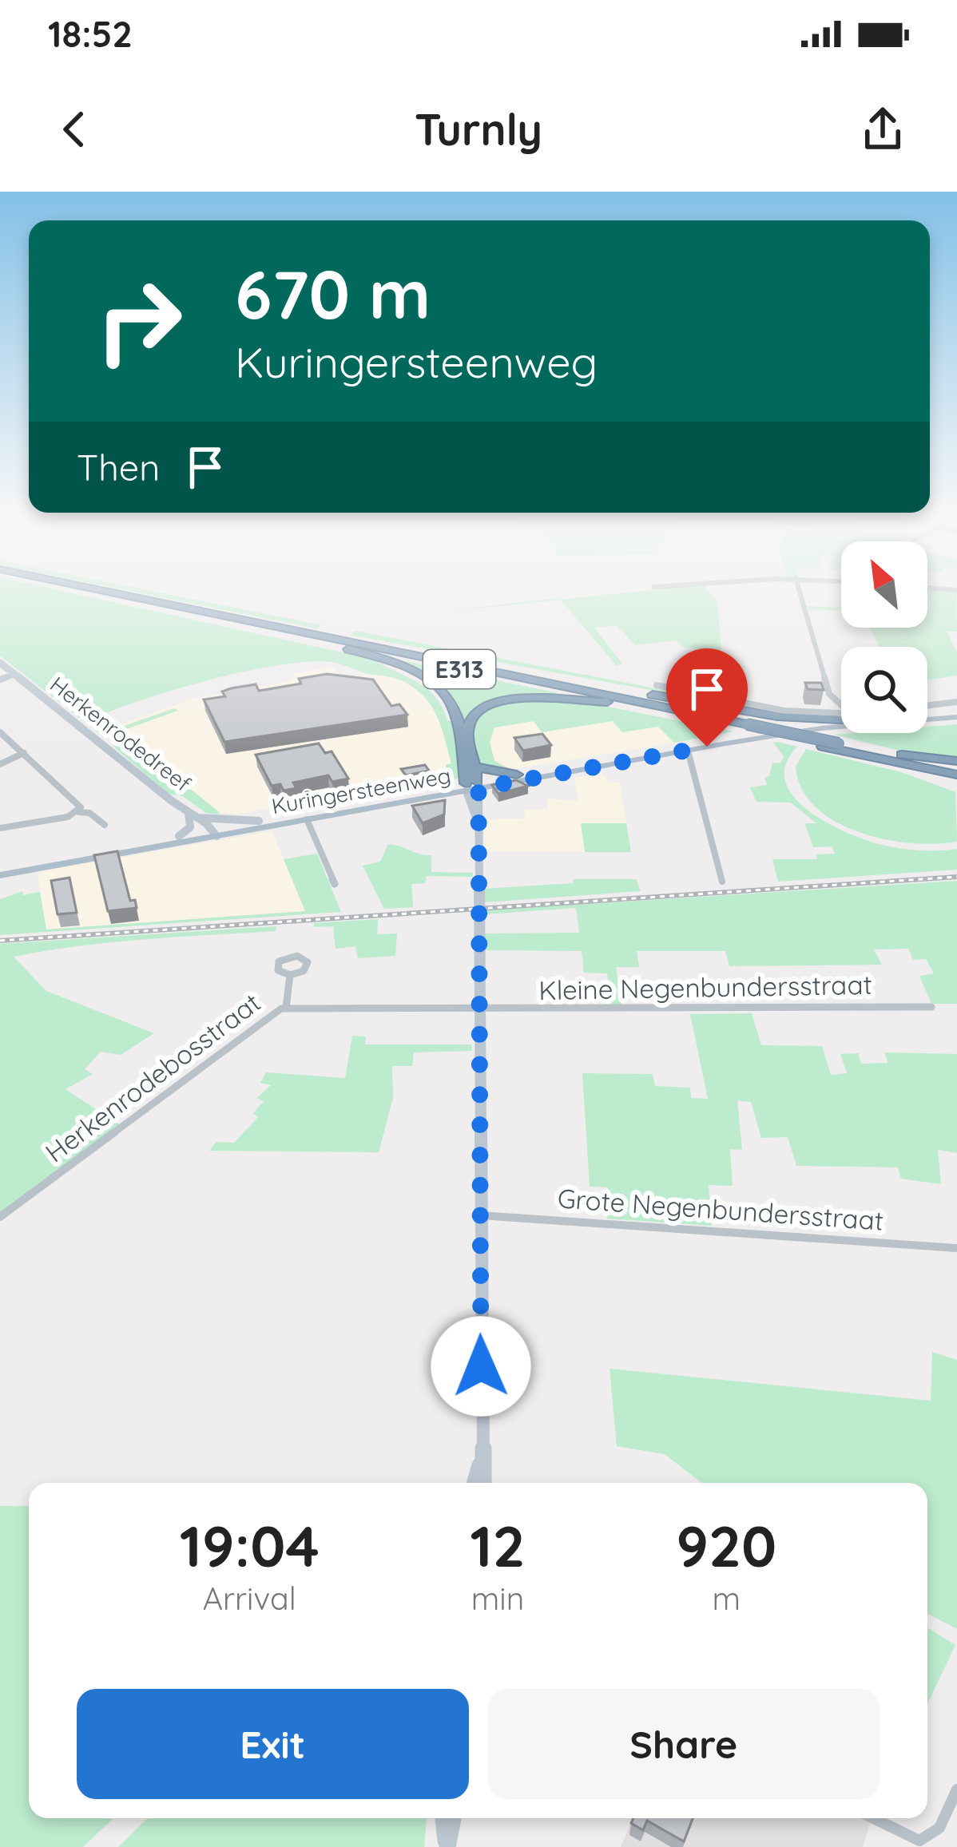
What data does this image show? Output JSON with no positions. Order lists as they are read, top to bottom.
{
  "streets": {
    "highway": ["E313"],
    "main road": ["Herkenrodedreef", "Kuringersteenweg"],
    "street": ["Kleine Negenbundersstraat", "Herkenrodebosstraat", "Grote Negenbundersstraat"]
  },
  "crossings": [
    ["Herkenrodedreef", "Kuringersteenweg"],
    ["Kleine Negenbundersstraat", "Herkenrodebosstraat"]
  ],
  "north": "top left",
  "page": {
    "status": "18:52",
    "header": "Turnly",
    "turn": ["670 m", "Kuringersteenweg"],
    "then": "Then",
    "eta": [
      "19:04",
      "Arrival",
      "12",
      "min",
      "920",
      "m"
    ],
    "buttons": ["Exit", "Share"]
  }
}
